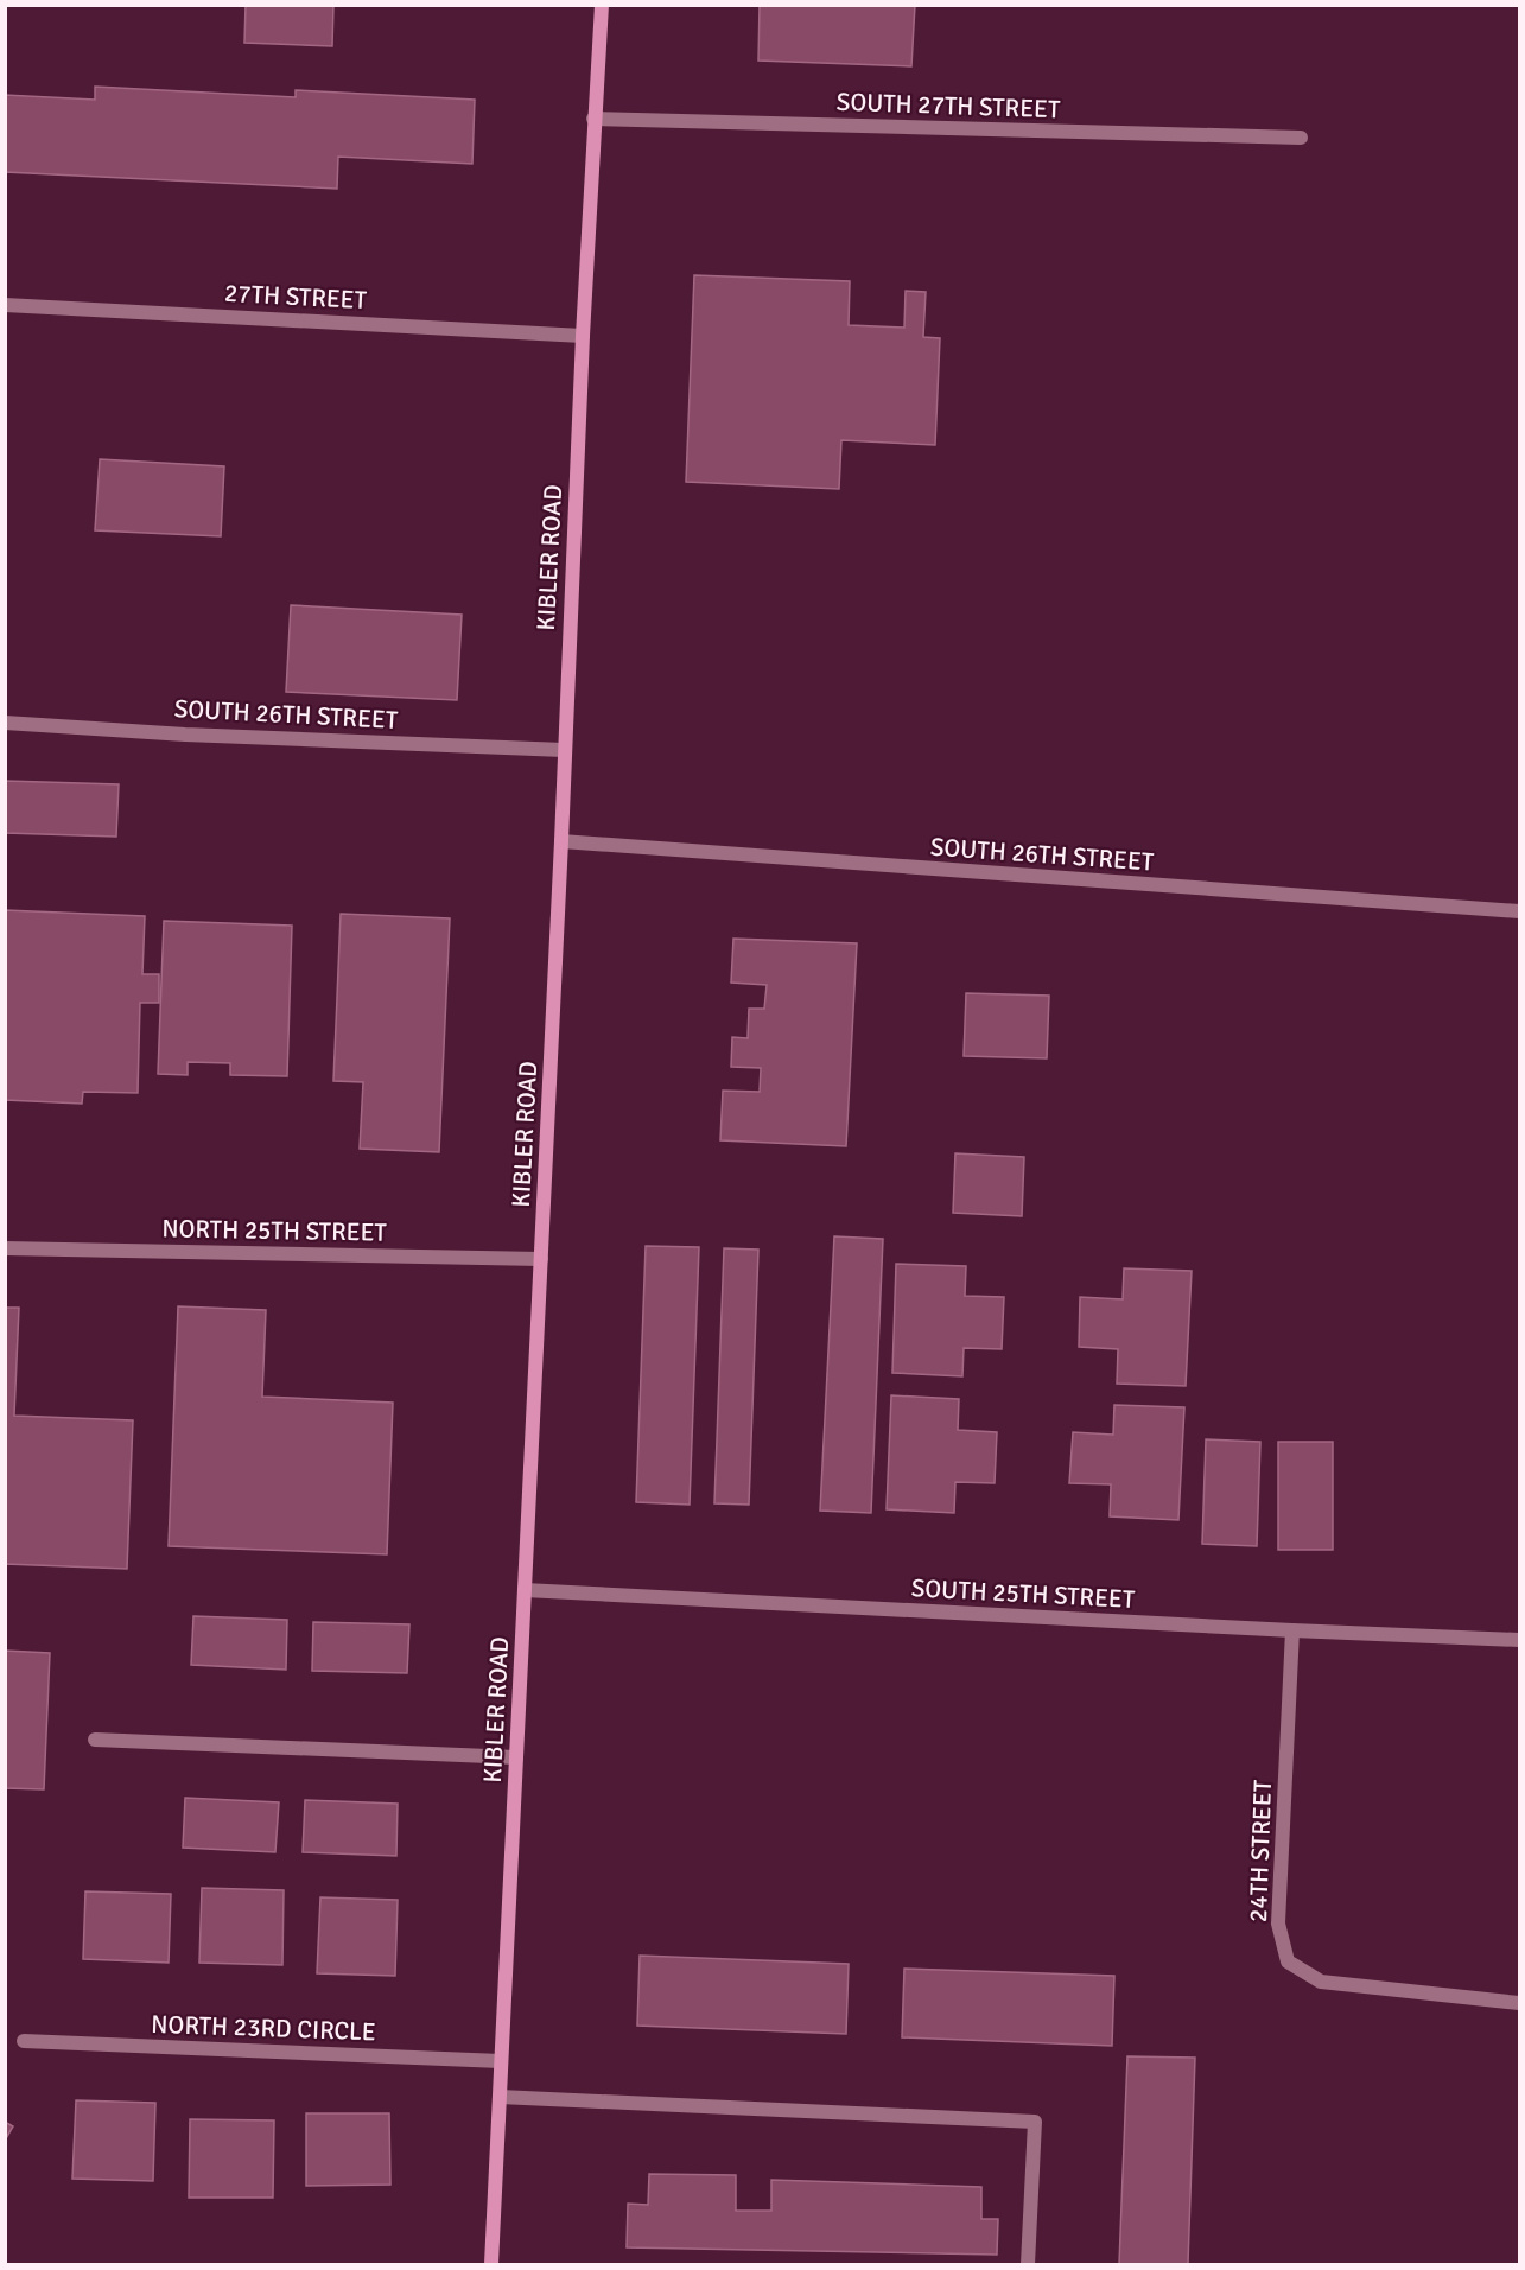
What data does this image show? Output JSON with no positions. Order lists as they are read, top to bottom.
{
  "streets": {
    "main road": ["KIBLER ROAD"],
    "street": [
      "SOUTH 27TH STREET",
      "27TH STREET",
      "SOUTH 26TH STREET",
      "NORTH 25TH STREET",
      "SOUTH 25TH STREET",
      "24TH STREET",
      "NORTH 23RD CIRCLE"
    ]
  },
  "crossings": [
    ["SOUTH 27TH STREET", "KIBLER ROAD"],
    ["27TH STREET", "KIBLER ROAD"],
    ["KIBLER ROAD", "SOUTH 26TH STREET"],
    ["KIBLER ROAD", "NORTH 25TH STREET"],
    ["KIBLER ROAD", "SOUTH 25TH STREET"],
    ["KIBLER ROAD", "NORTH 23RD CIRCLE"],
    ["SOUTH 25TH STREET", "24TH STREET"]
  ]
}
